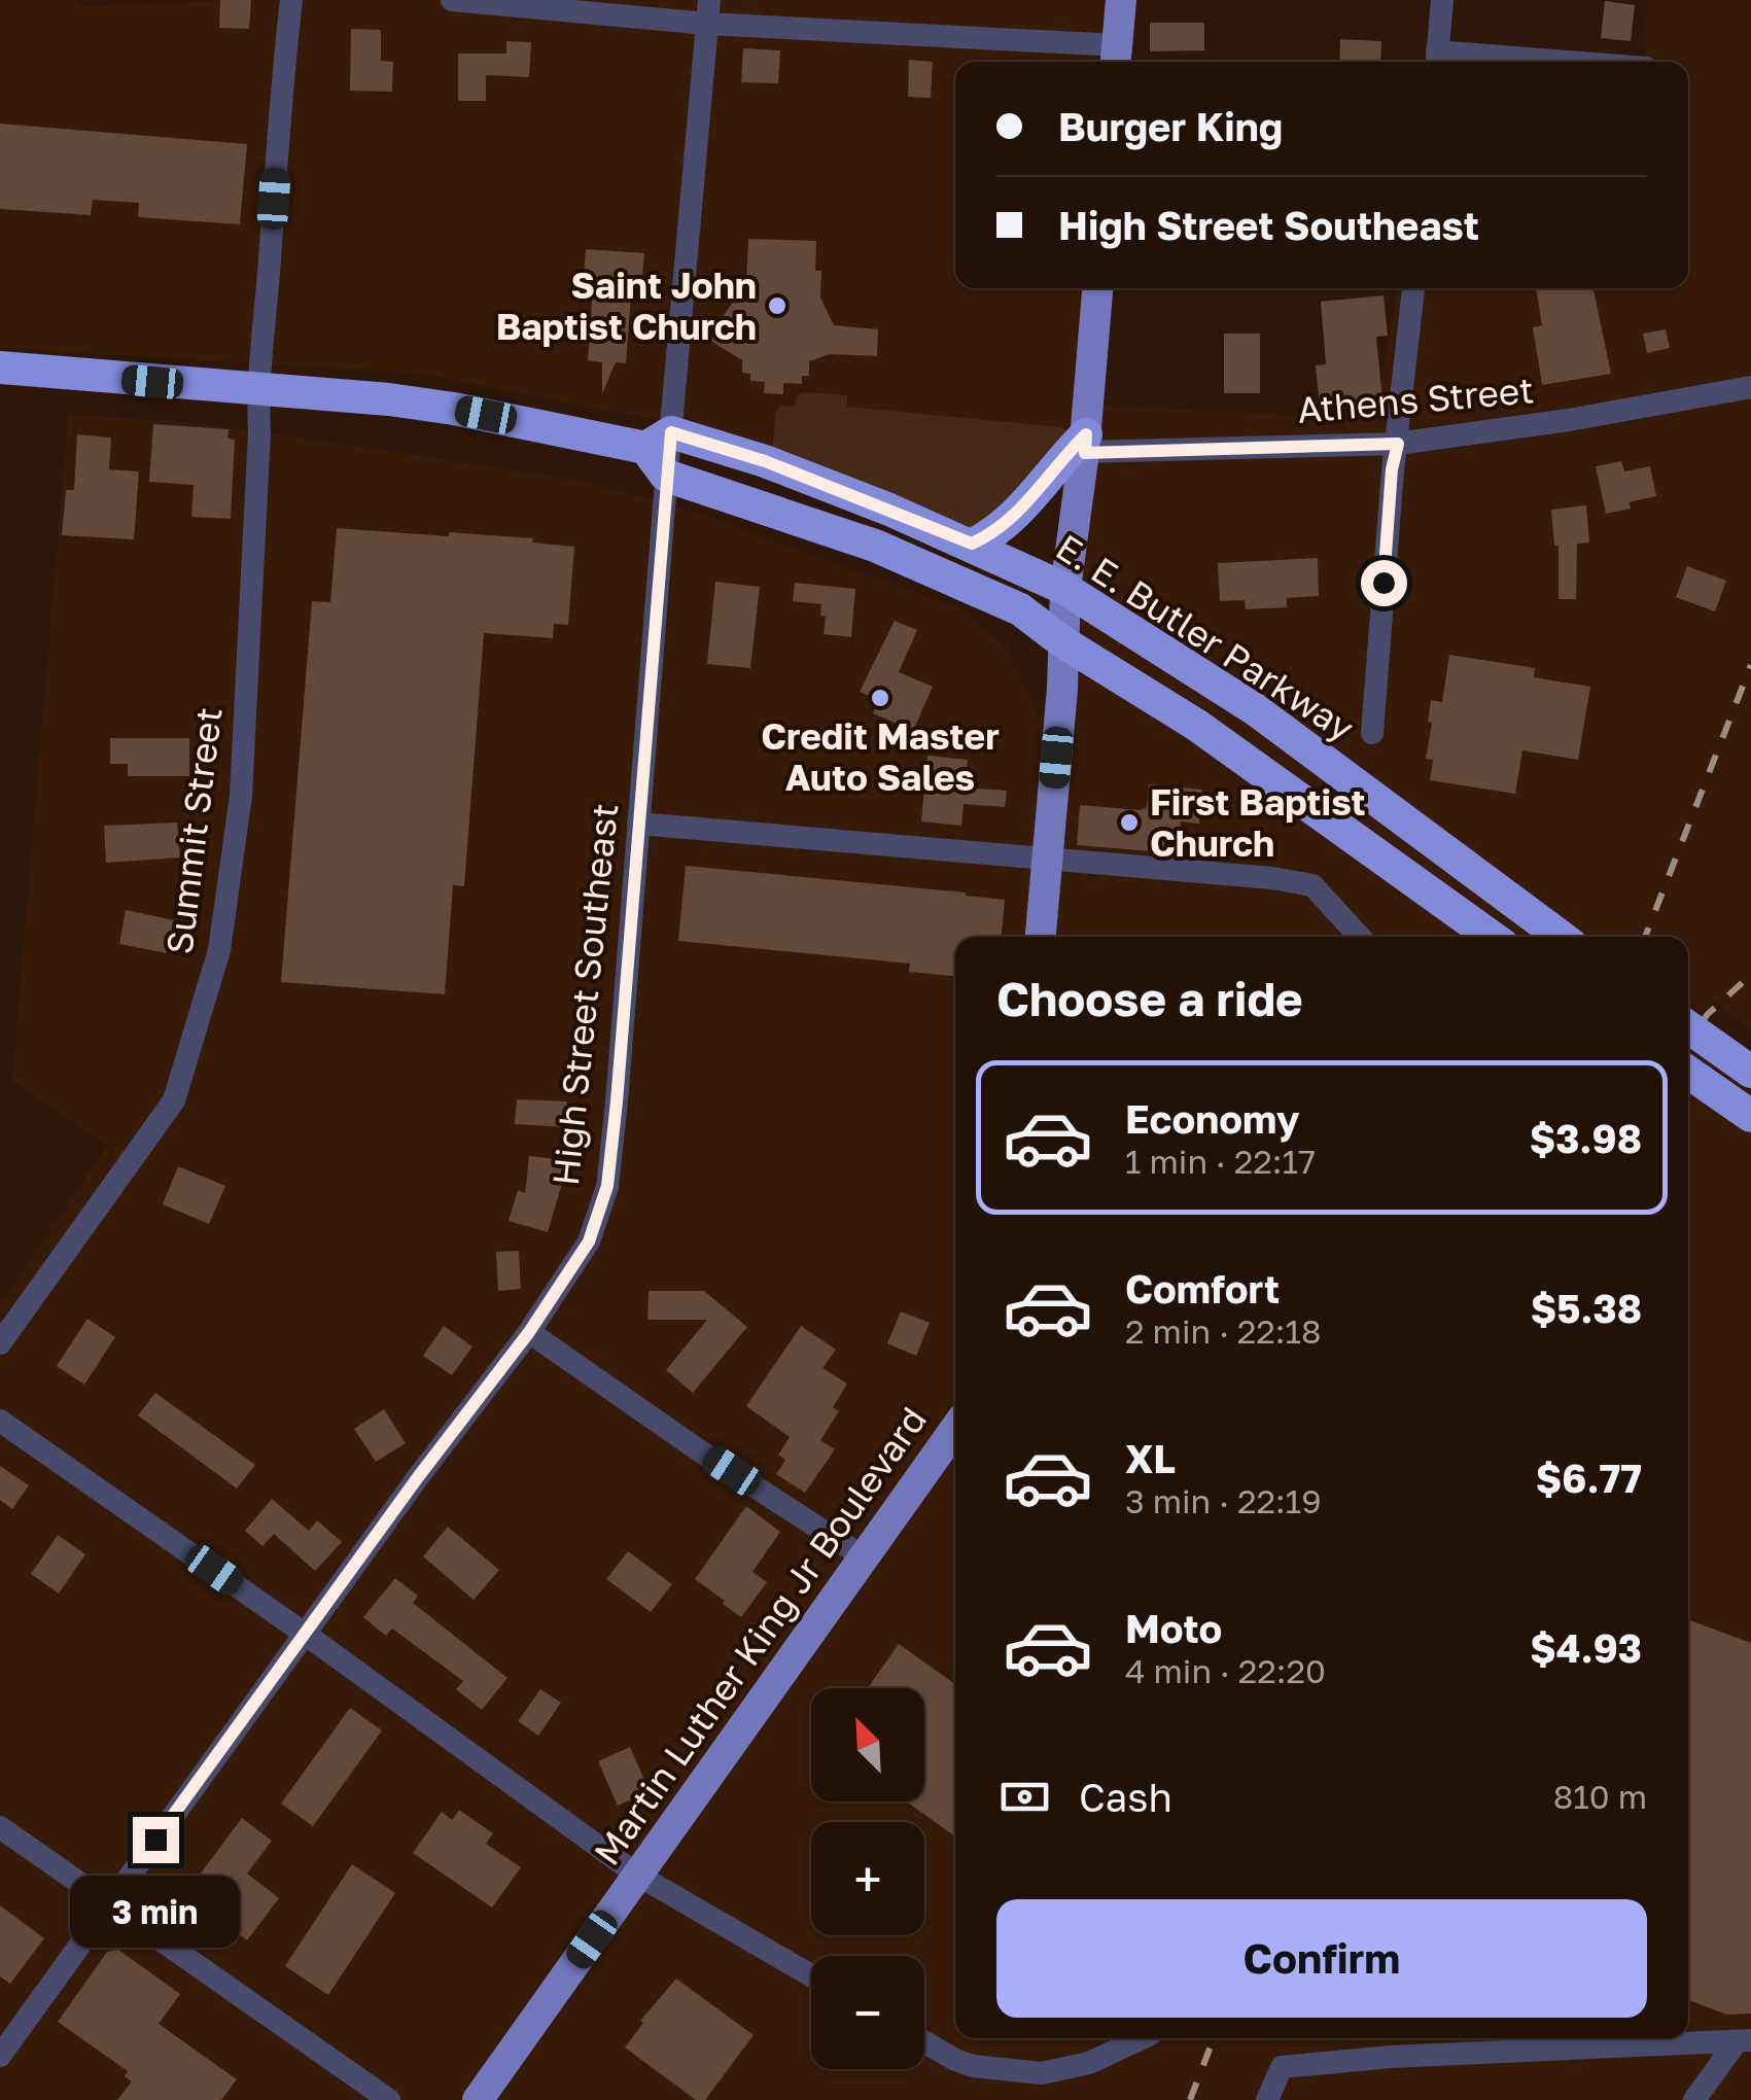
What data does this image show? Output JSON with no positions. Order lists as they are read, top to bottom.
{
  "streets": {
    "highway": ["E. E. Butler Parkway"],
    "main road": ["Martin Luther King Jr Boulevard"],
    "street": ["Athens Street", "Summit Street", "High Street Southeast"]
  },
  "crossings": [
    ["E. E. Butler Parkway", "Summit Street"]
  ],
  "places": ["Saint John Baptist Church", "Credit Master Auto Sales", "First Baptist Church"],
  "north": "top left",
  "page": {
    "banner": ["Burger King", "High Street Southeast"],
    "heading": "Choose a ride",
    "list": [
      {
        "name": "Economy",
        "note": "1 min · 22:17",
        "value": "$3.98"
      },
      {
        "name": "Comfort",
        "note": "2 min · 22:18",
        "value": "$5.38"
      },
      {
        "name": "XL",
        "note": "3 min · 22:19",
        "value": "$6.77"
      },
      {
        "name": "Moto",
        "note": "4 min · 22:20",
        "value": "$4.93"
      }
    ],
    "map_buttons": ["+", "−"],
    "pay": ["Cash", "810 m"],
    "bubble": "3 min",
    "buttons": "Confirm"
  }
}
